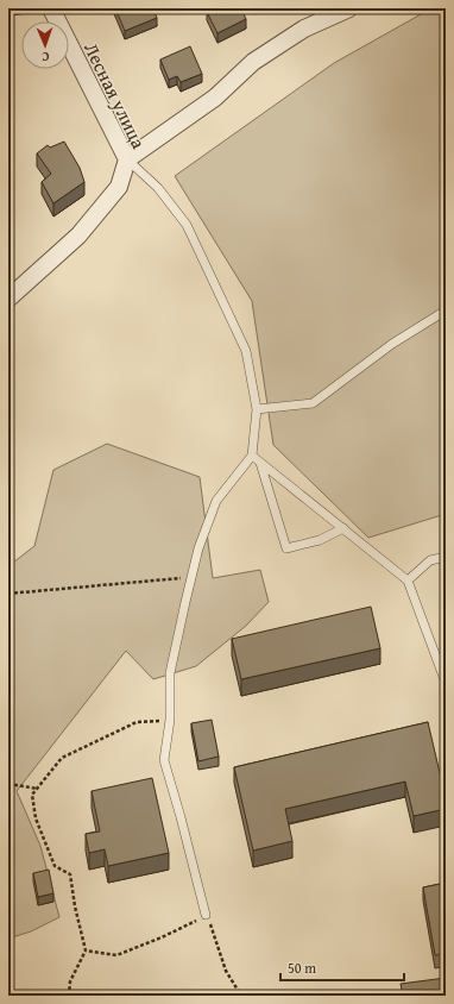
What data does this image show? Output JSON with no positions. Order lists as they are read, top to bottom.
{
  "streets": {
    "street": ["Лесная улица"]
  },
  "scale_bar": "50 m",
  "north": "bottom"
}
